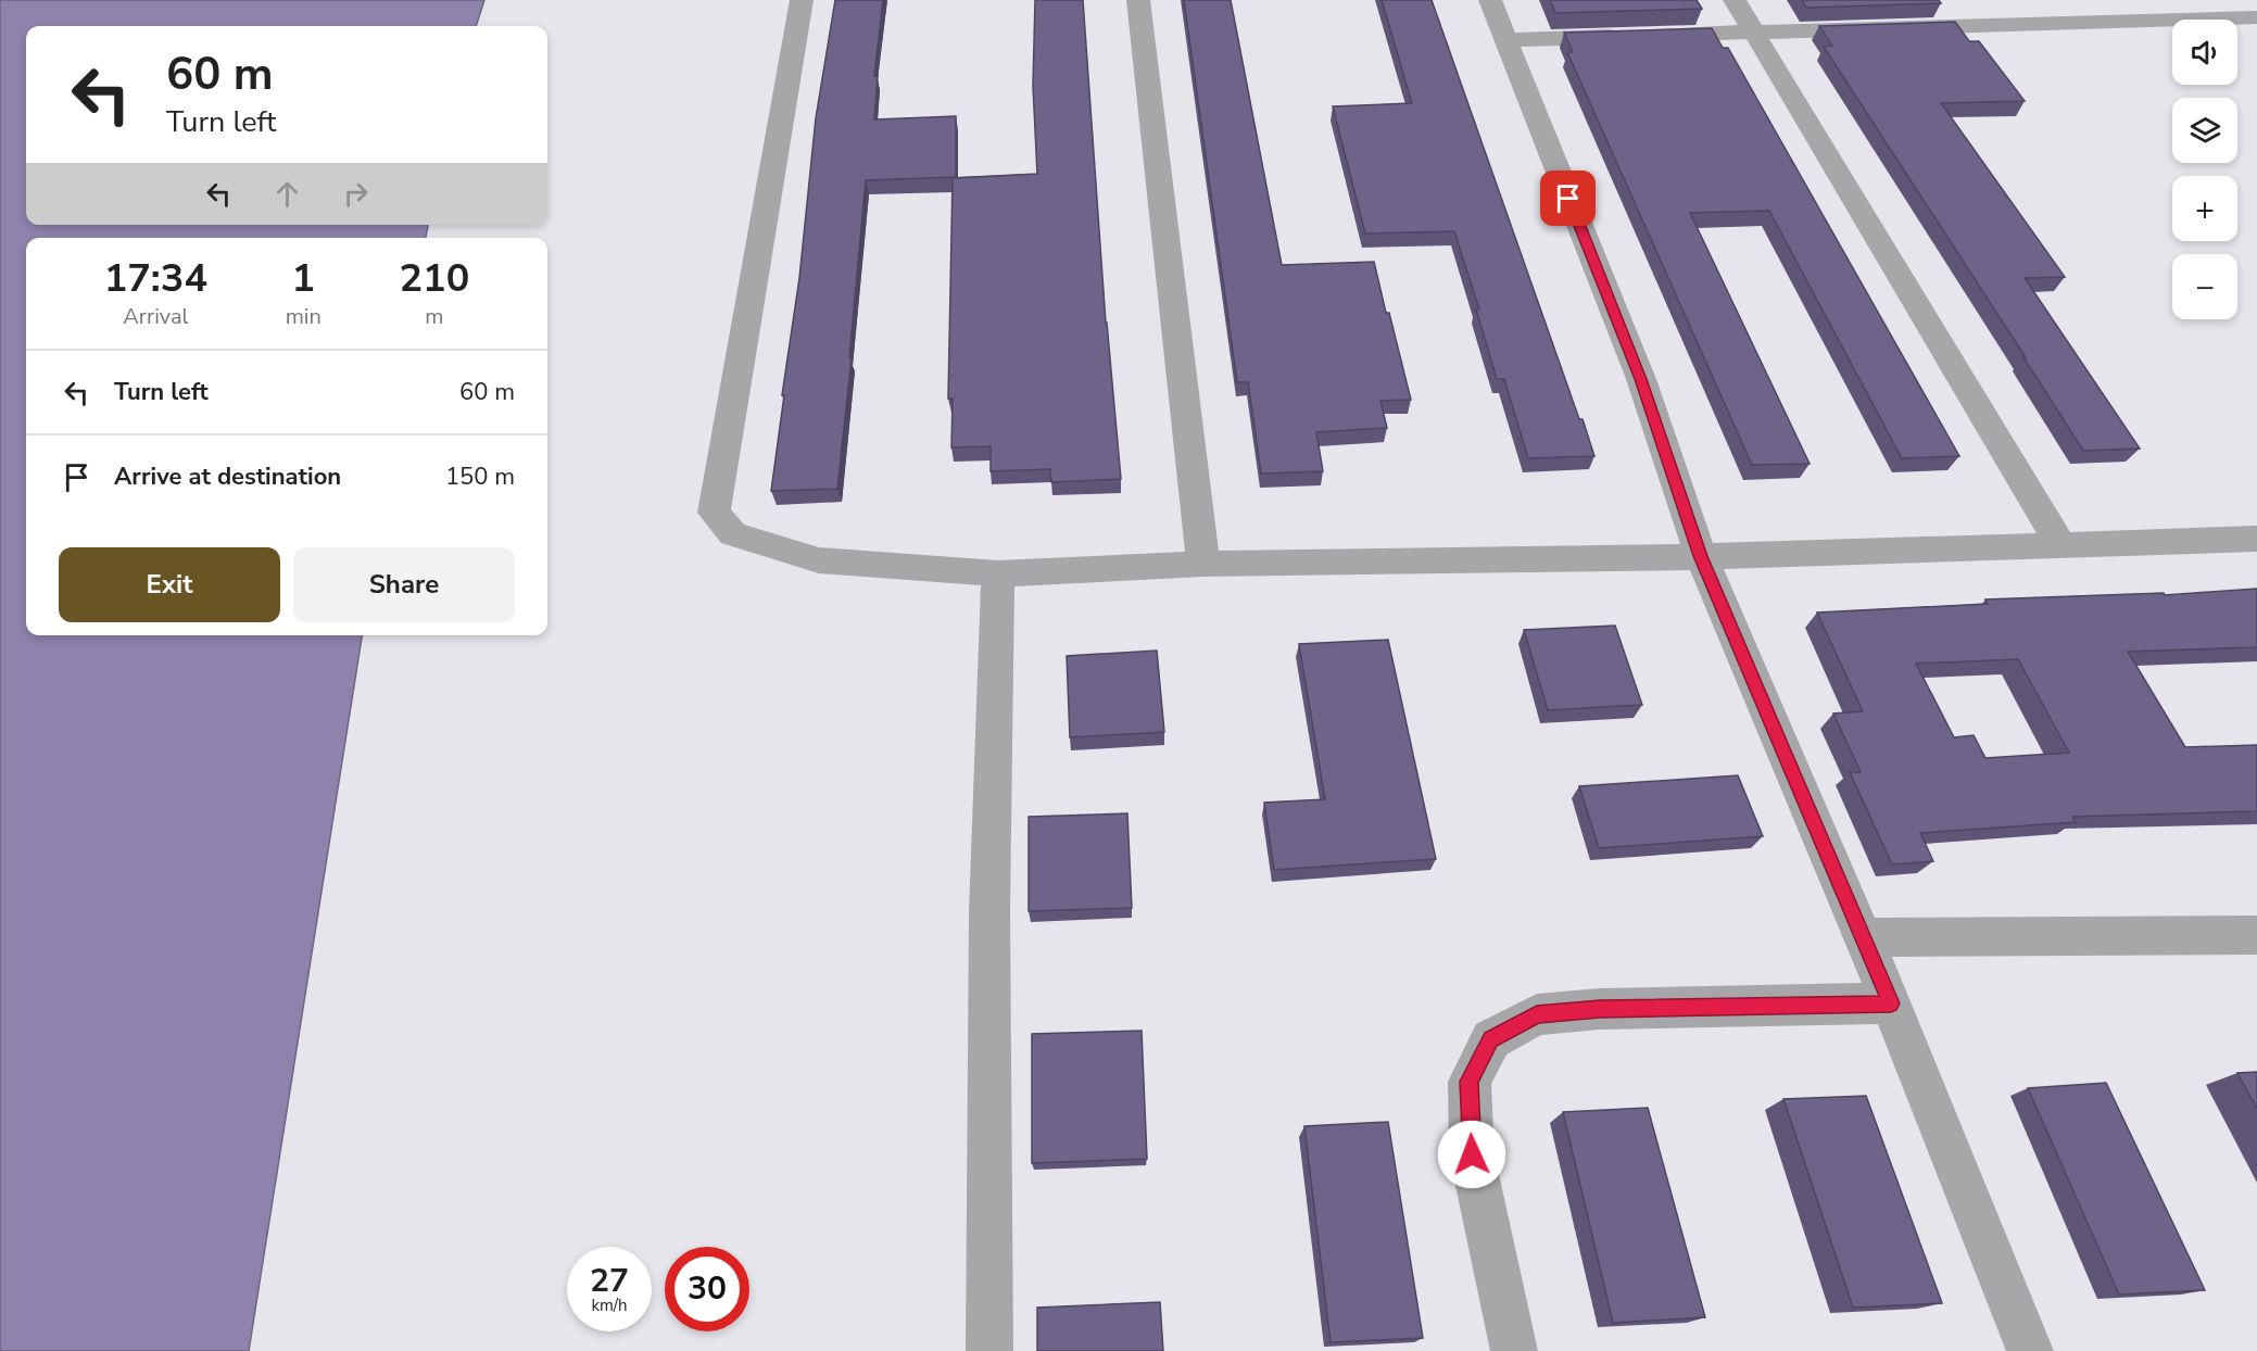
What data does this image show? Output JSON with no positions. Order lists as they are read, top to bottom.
{
  "page": {
    "map_buttons": ["+", "−"],
    "turn": ["60 m", "Turn left"],
    "eta": [
      "17:34",
      "Arrival",
      "1",
      "min",
      "210",
      "m"
    ],
    "list": [
      {
        "name": "Turn left",
        "value": "60 m"
      },
      {
        "name": "Arrive at destination",
        "value": "150 m"
      }
    ],
    "buttons": ["Exit", "Share"],
    "speed": "27 km/h",
    "limit": "30"
  }
}
